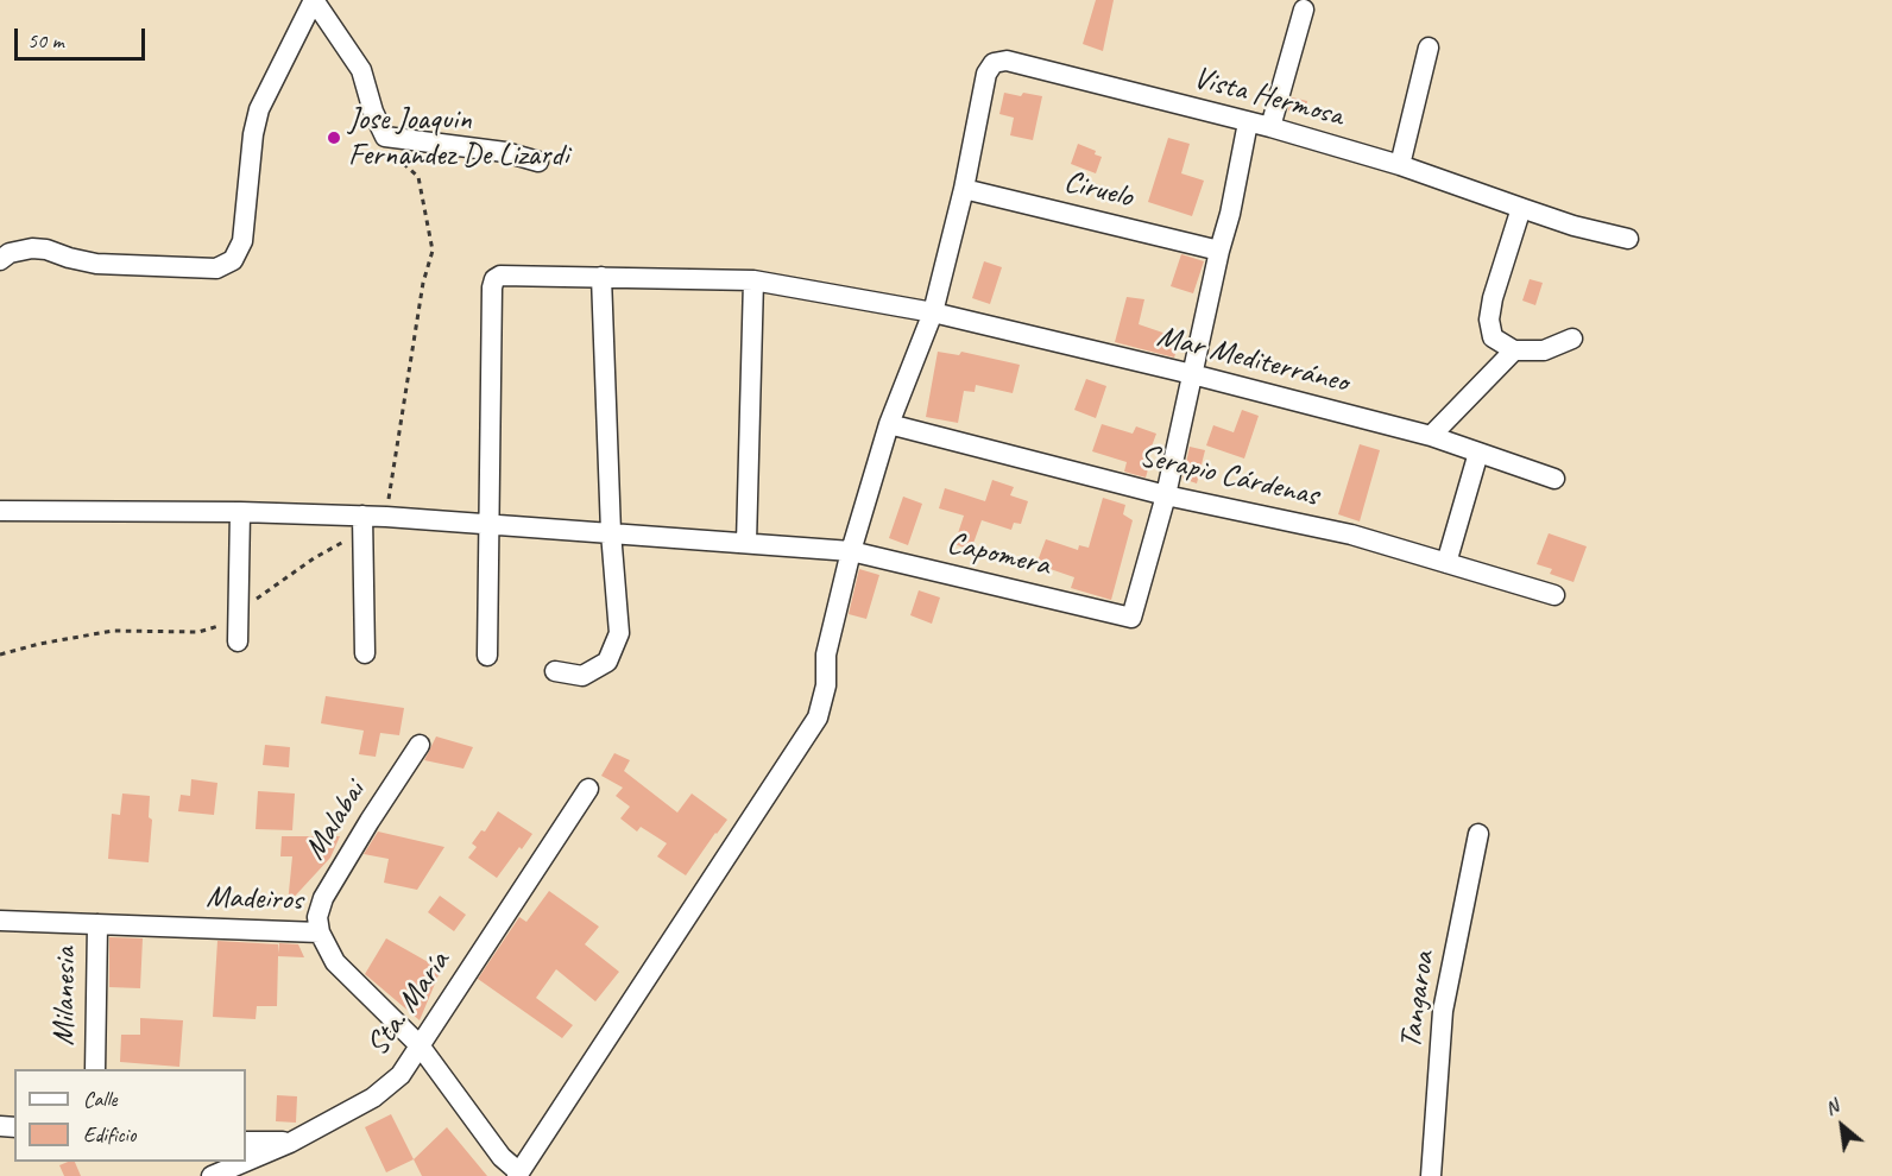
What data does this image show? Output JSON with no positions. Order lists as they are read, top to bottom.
{
  "streets": {
    "street": [
      "Vista Hermosa",
      "Ciruelo",
      "Mar Mediterráneo",
      "Serapio Cárdenas",
      "Capomera",
      "Malabai",
      "Madeiros",
      "Milanesia",
      "Tangaroa",
      "Sta. María"
    ]
  },
  "crossings": [
    ["Vista Hermosa", "Ciruelo"],
    ["Mar Mediterráneo", "Capomera"],
    ["Serapio Cárdenas", "Capomera"],
    ["Malabai", "Madeiros"],
    ["Madeiros", "Milanesia"],
    ["Madeiros", "Sta. María"]
  ],
  "places": ["Jose Joaquin Fernandez De Lizardi"],
  "legend": ["Calle", "Edificio"],
  "scale_bar": "50 m",
  "north": "top left"
}
